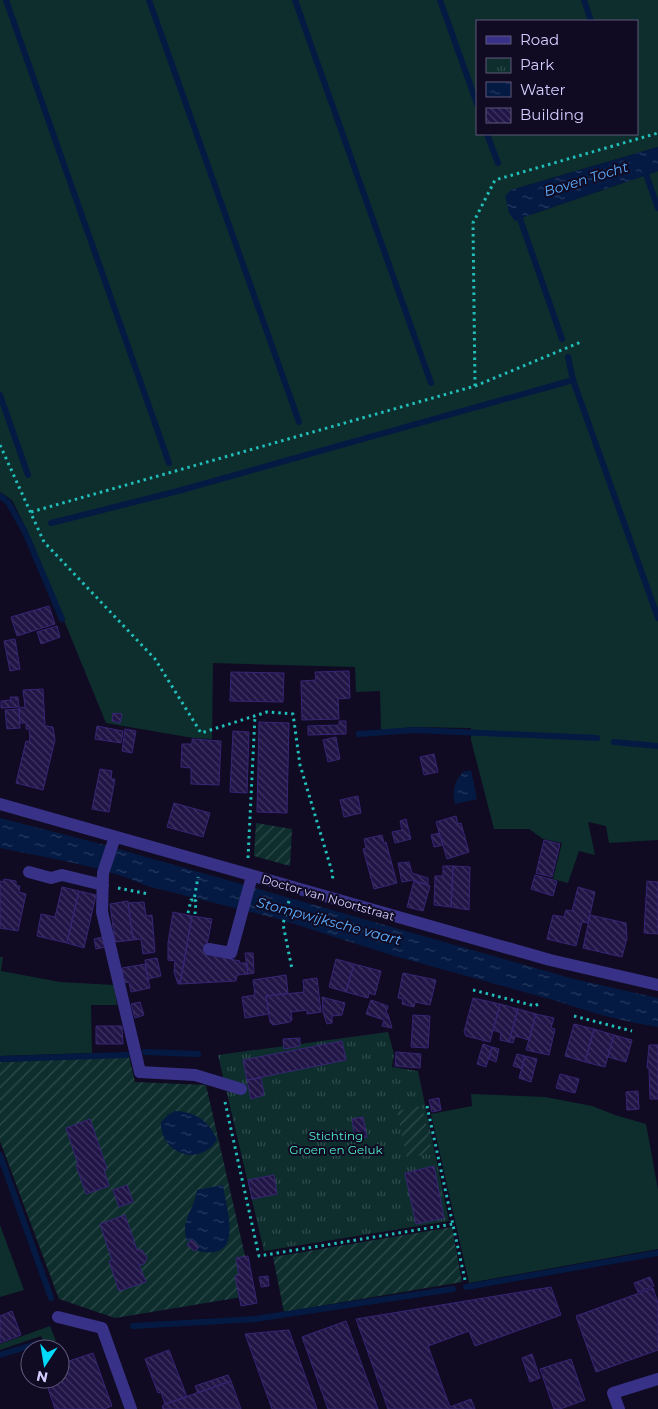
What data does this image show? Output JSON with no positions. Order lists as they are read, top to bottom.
{
  "streets": {
    "street": ["Doctor van Noortstraat"]
  },
  "water": ["Boven Tocht", "Stompwijksche vaart"],
  "parks": ["Stichting Groen en Geluk"],
  "legend": [
    "Road",
    "Park",
    "Water",
    "Building"
  ],
  "north": "bottom"
}
